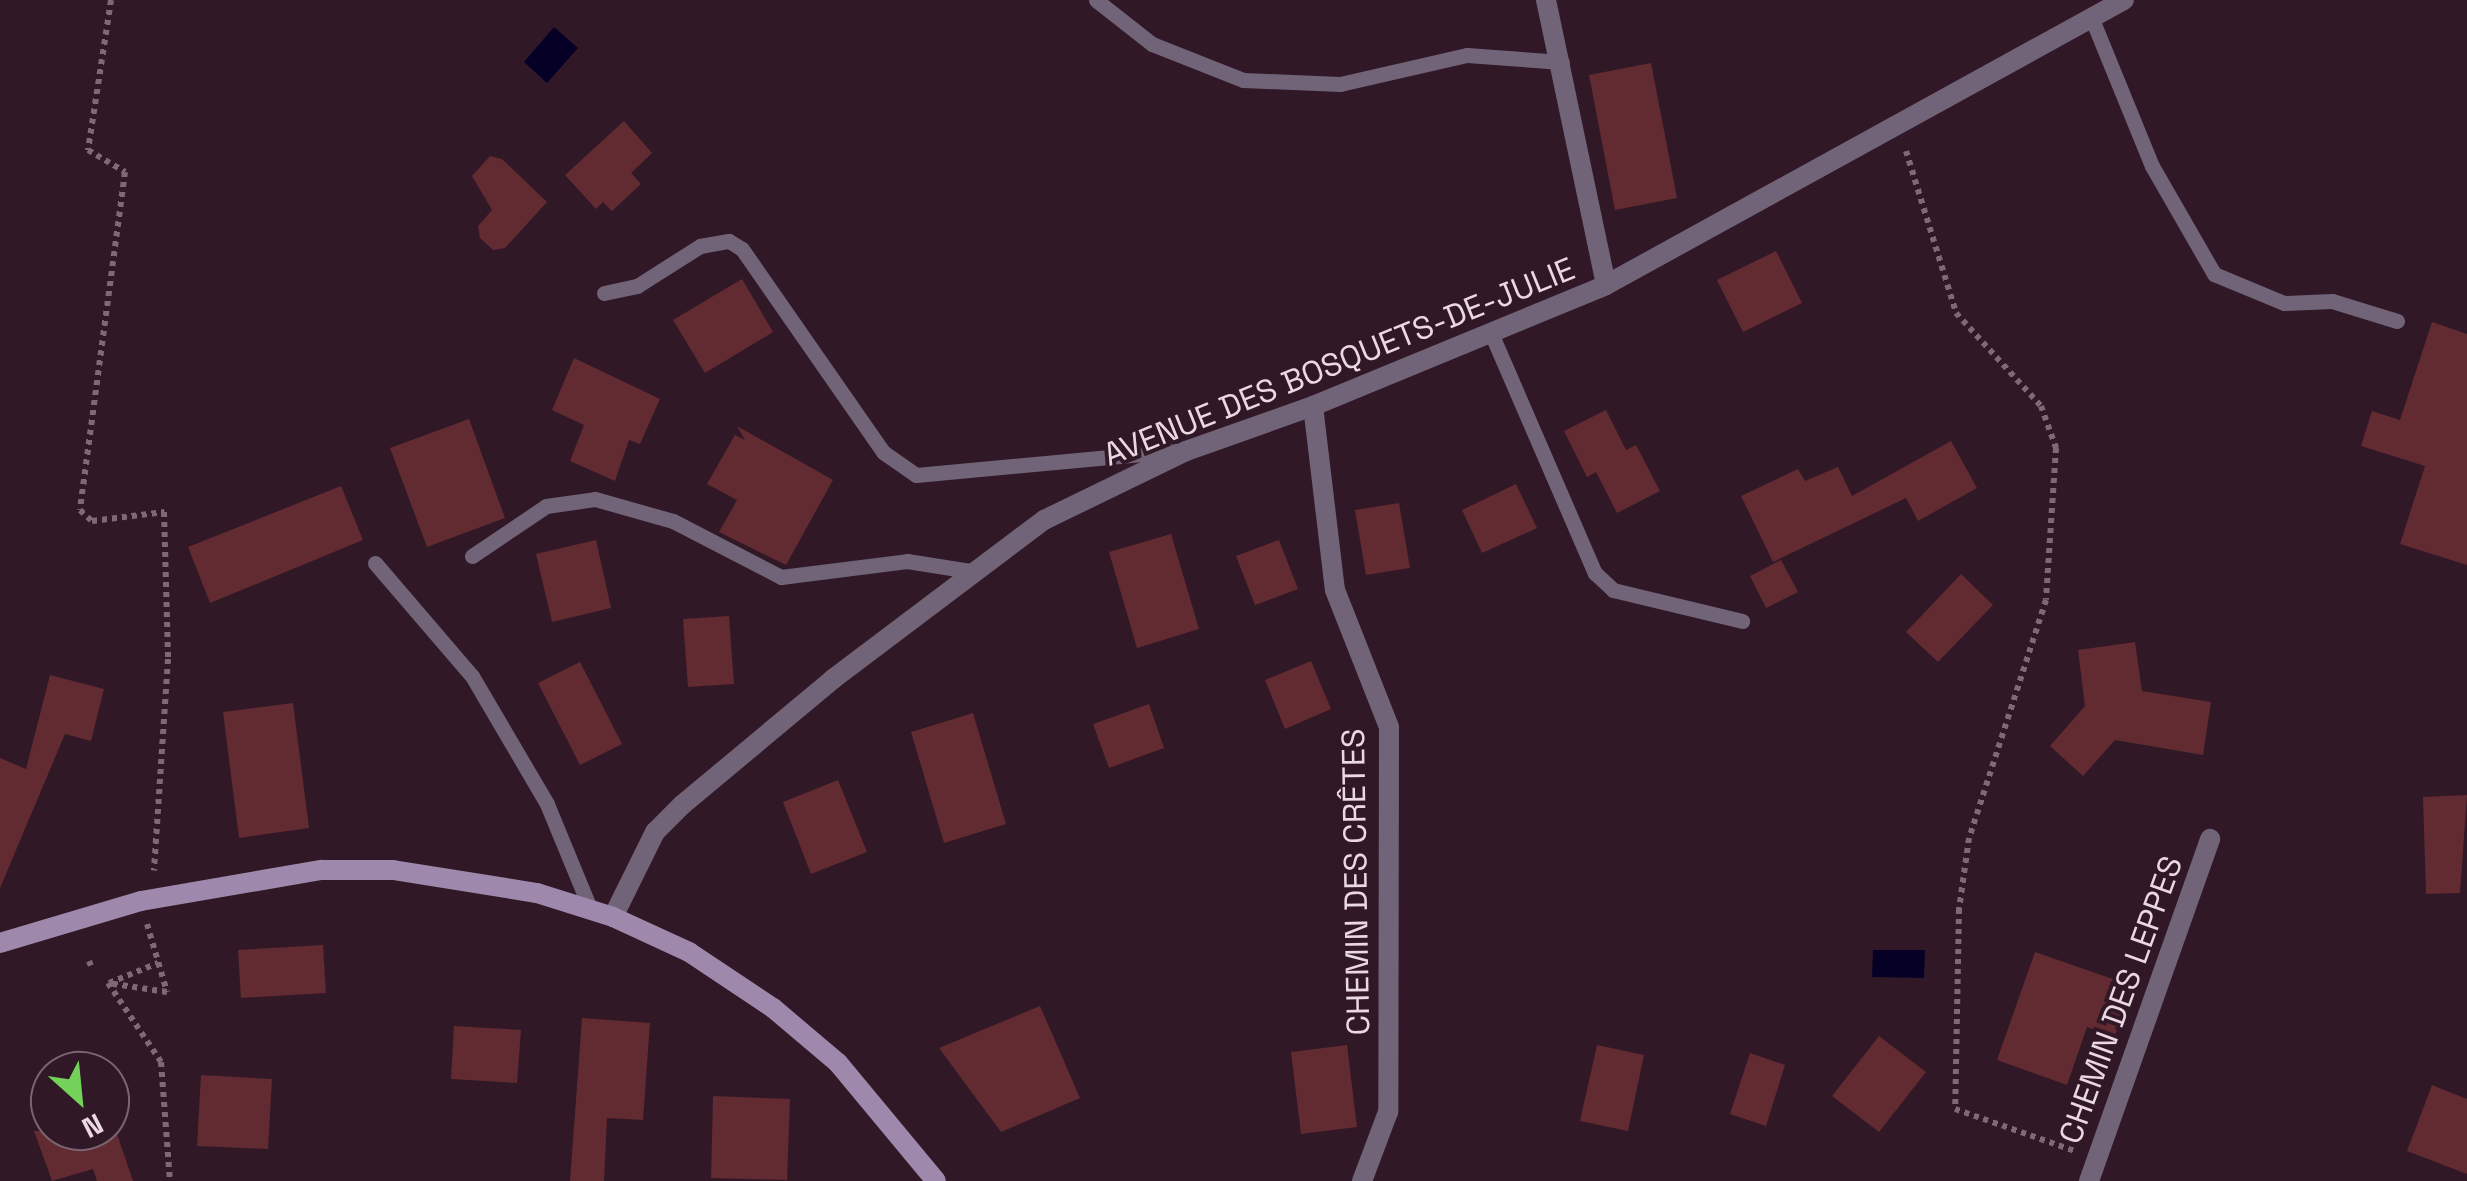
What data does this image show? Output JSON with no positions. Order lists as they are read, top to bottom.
{
  "streets": {
    "street": ["AVENUE DES BOSQUETS-DE-JULIE", "CHEMIN DES CRÊTES", "CHEMIN DES LEPPES"]
  },
  "crossings": [
    ["AVENUE DES BOSQUETS-DE-JULIE", "CHEMIN DES CRÊTES"]
  ],
  "north": "bottom right"
}
